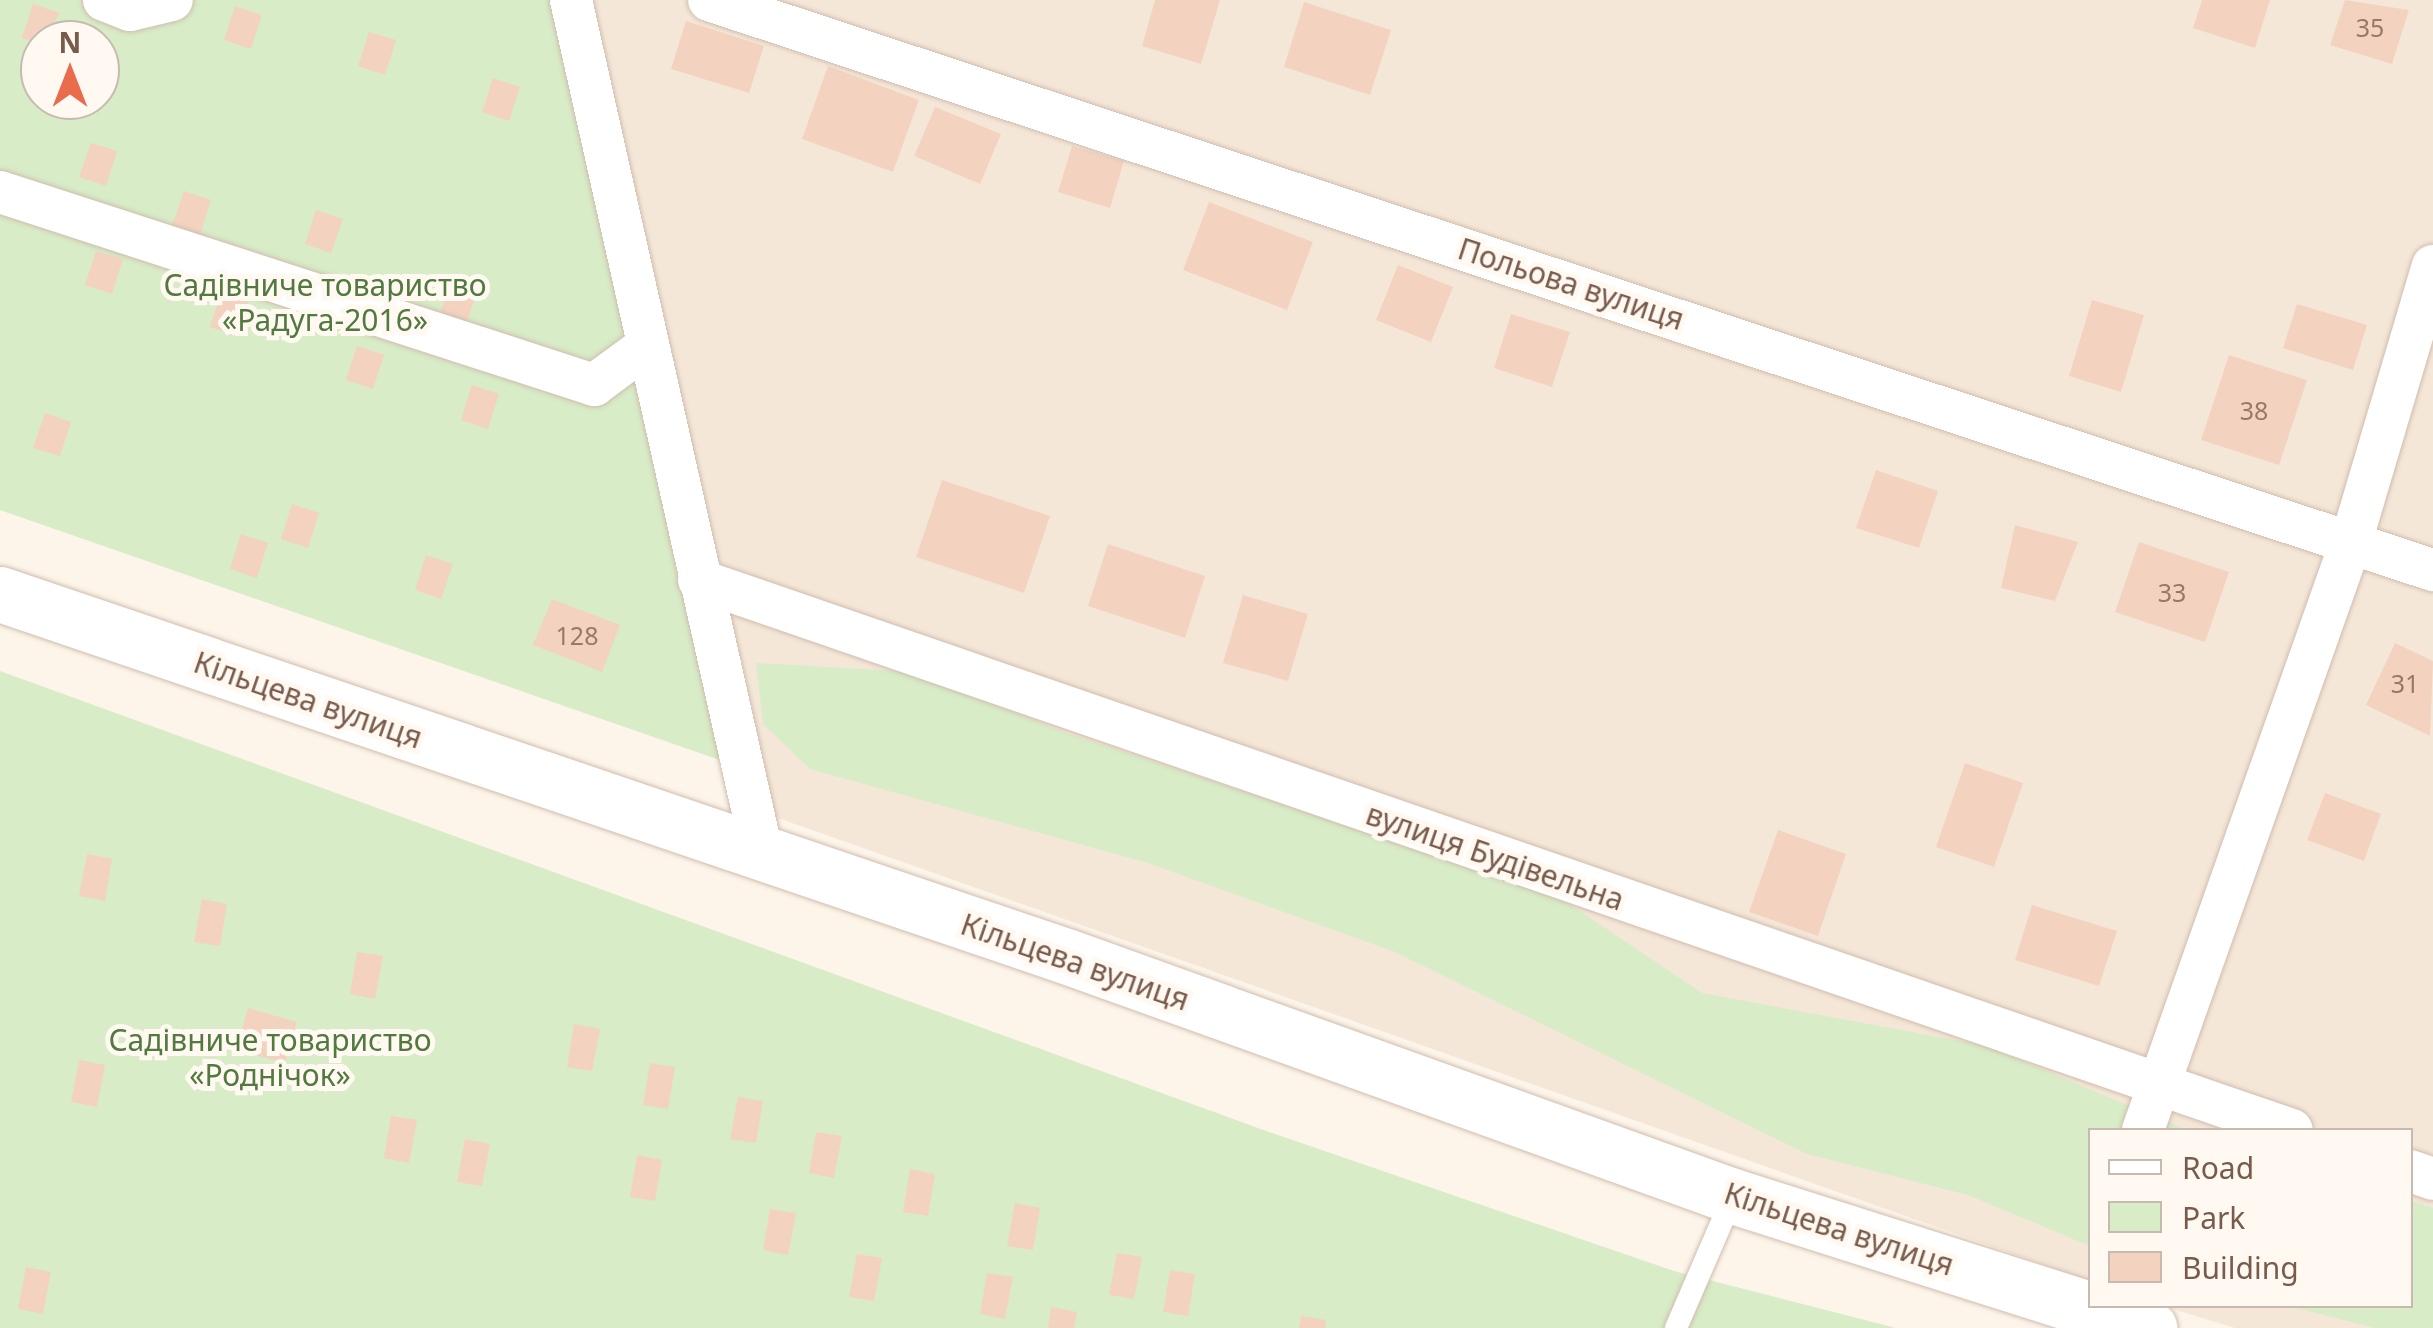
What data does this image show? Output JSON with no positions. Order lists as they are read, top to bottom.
{
  "streets": {
    "main road": ["Кільцева вулиця"],
    "street": ["Польова вулиця", "вулиця Будівельна"]
  },
  "parks": ["Садівниче товариство «Радуга-2016»", "Садівниче товариство «Роднічок»"],
  "house_numbers": [
    "35",
    "38",
    "33",
    "128",
    "31"
  ],
  "legend": ["Road", "Park", "Building"],
  "north": "top"
}
